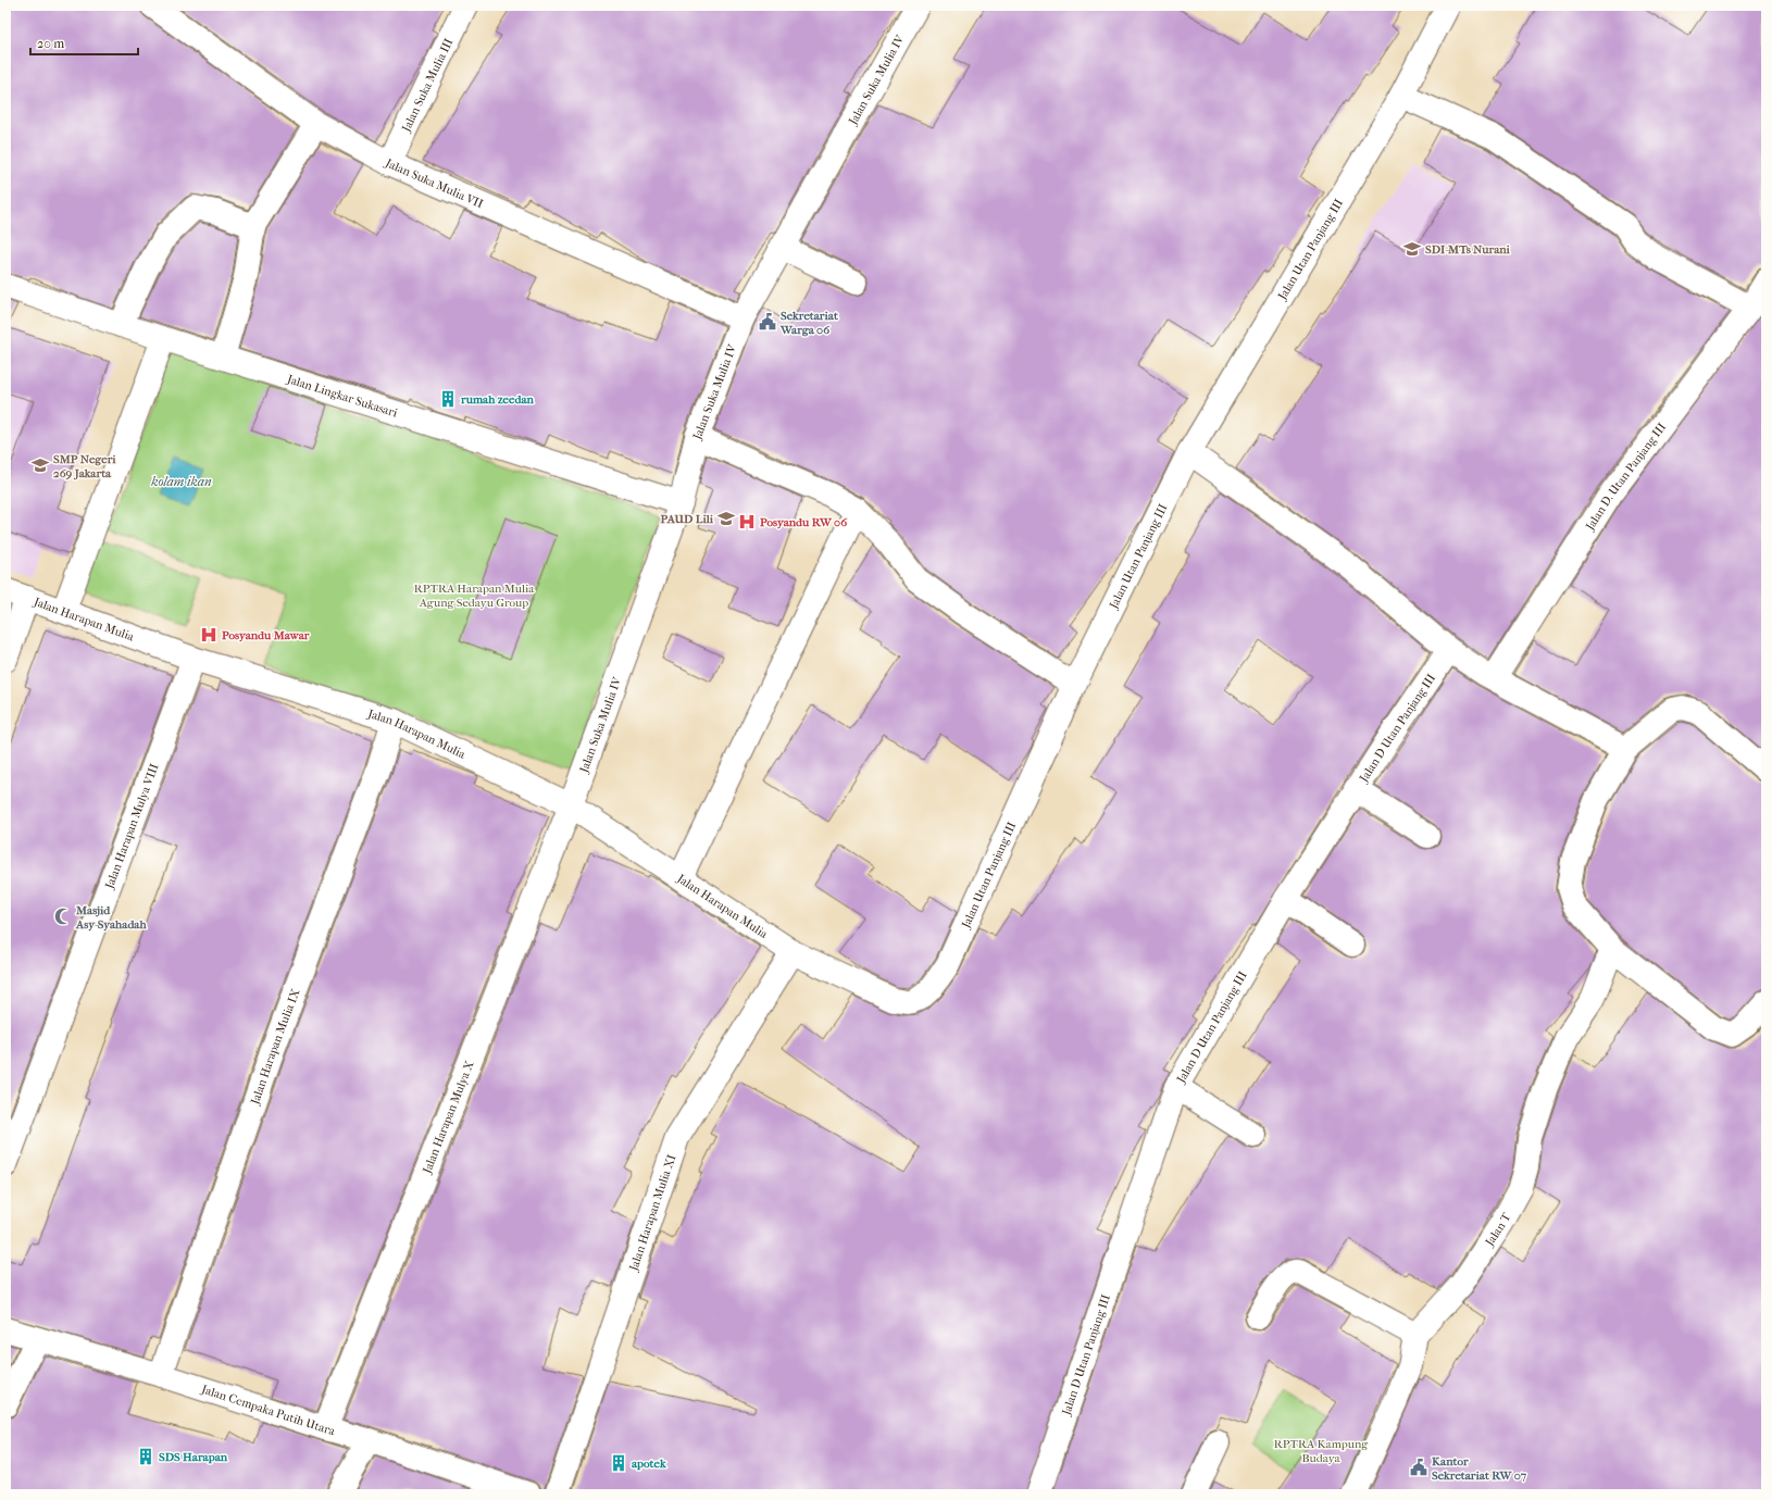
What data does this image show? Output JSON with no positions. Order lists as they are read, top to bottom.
{
  "streets": {
    "street": [
      "Jalan Suka Mulia IV",
      "Jalan Suka Mulia III",
      "Jalan Suka Mulia VII",
      "Jalan Utan Panjang III",
      "Jalan Lingkar Sukasari",
      "Jalan D. Utan Panjang III",
      "Jalan Harapan Mulia",
      "Jalan D Utan Panjang III",
      "Jalan Harapan Mulya VIII",
      "Jalan Harapan Mulia IX",
      "Jalan Harapan Mulya X",
      "Jalan Harapan Mulia XI",
      "Jalan T",
      "Jalan Cempaka Putih Utara"
    ]
  },
  "crossings": [
    ["Jalan Suka Mulia IV", "Jalan Suka Mulia VII"],
    ["Jalan Suka Mulia IV", "Jalan Lingkar Sukasari"],
    ["Jalan Suka Mulia IV", "Jalan Harapan Mulia"],
    ["Jalan Suka Mulia IV", "Jalan Harapan Mulya X"],
    ["Jalan Suka Mulia III", "Jalan Suka Mulia VII"],
    ["Jalan Utan Panjang III", "Jalan Harapan Mulia"],
    ["Jalan Utan Panjang III", "Jalan Harapan Mulia XI"],
    ["Jalan Harapan Mulia", "Jalan Harapan Mulya VIII"],
    ["Jalan Harapan Mulia", "Jalan Harapan Mulia IX"],
    ["Jalan Harapan Mulia", "Jalan Harapan Mulya X"],
    ["Jalan Harapan Mulia", "Jalan Harapan Mulia XI"],
    ["Jalan Harapan Mulia IX", "Jalan Cempaka Putih Utara"],
    ["Jalan Harapan Mulya X", "Jalan Cempaka Putih Utara"]
  ],
  "water": ["kolam ikan"],
  "parks": ["RPTRA Harapan Mulia Agung Sedayu Group", "RPTRA Kampung Budaya"],
  "places": {
    "school or university": ["SDI-MTs Nurani", "SMP Negeri 269 Jakarta", "PAUD Lili"],
    "public building": ["Sekretariat Warga 06", "Kantor Sekretariat RW 07"],
    "building": ["rumah zeedan", "SDS Harapan", "apotek"],
    "hospital": ["Posyandu RW 06", "Posyandu Mawar"],
    "mosque": ["Masjid Asy-Syahadah"]
  },
  "scale_bar": "20 m"
}
